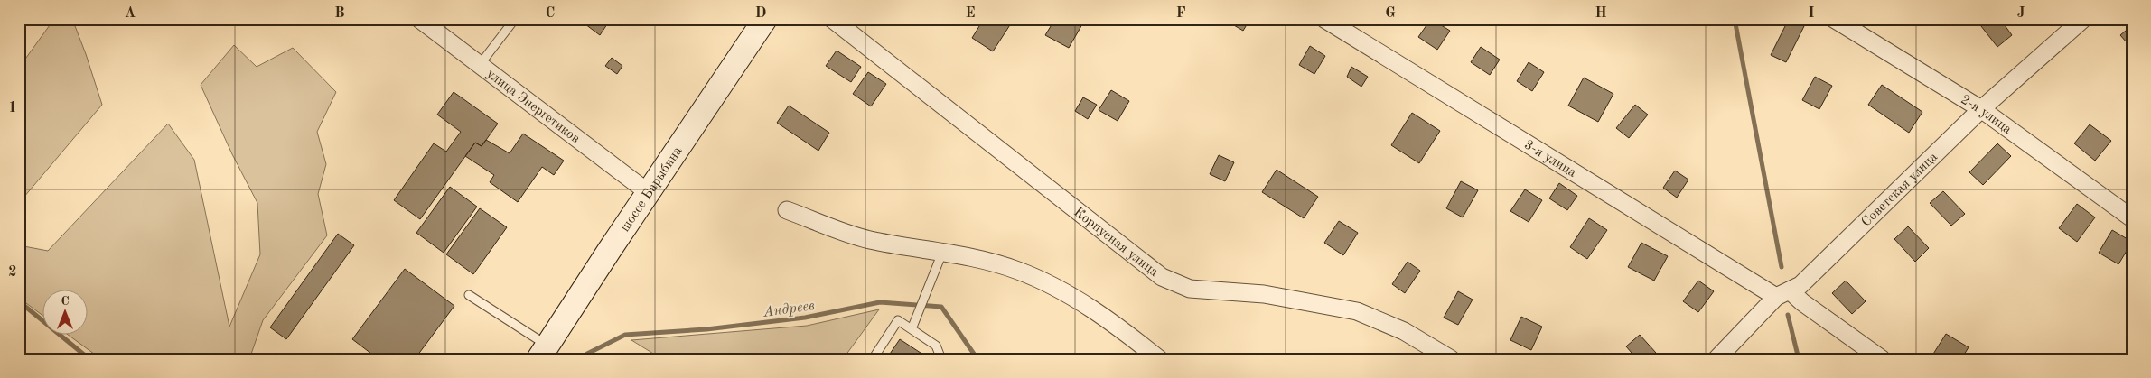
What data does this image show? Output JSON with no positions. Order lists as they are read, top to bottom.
{
  "streets": {
    "main road": ["шоссе Барыбина"],
    "street": [
      "улица Энергетиков",
      "2-я улица",
      "3-я улица",
      "Советская улица",
      "Корпусная улица"
    ]
  },
  "crossings": [
    ["улица Энергетиков", "шоссе Барыбина"],
    ["2-я улица", "Советская улица"],
    ["3-я улица", "Советская улица"]
  ],
  "water": ["Андреев"],
  "north": "top",
  "grid": {
    "columns": [
      "A",
      "B",
      "C",
      "D",
      "E",
      "F",
      "G",
      "H",
      "I",
      "J"
    ],
    "rows": ["1", "2"]
  }
}
